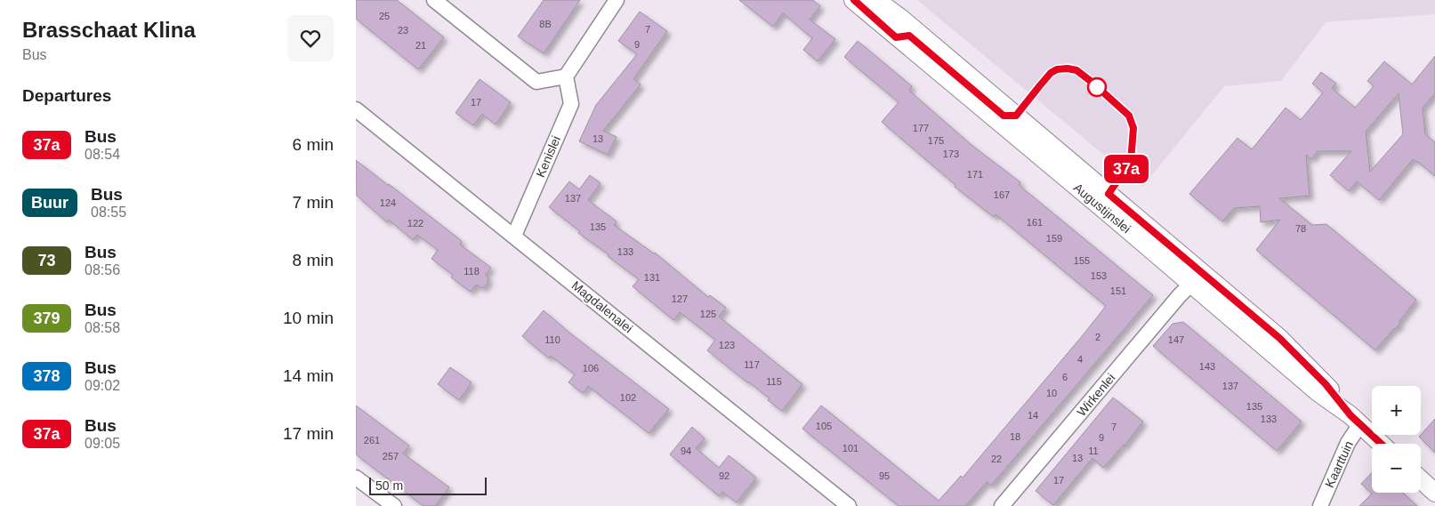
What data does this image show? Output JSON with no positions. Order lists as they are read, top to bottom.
{
  "streets": {
    "street": [
      "Kenislei",
      "Augustijnslei",
      "Magdalenalei",
      "Wirkenlei",
      "Kaarttuin"
    ]
  },
  "crossings": [
    ["Kenislei", "Magdalenalei"],
    ["Augustijnslei", "Wirkenlei"],
    ["Augustijnslei", "Kaarttuin"]
  ],
  "lines": ["bus line 37a"],
  "house_numbers": [
    "25",
    "8B",
    "7",
    "23",
    "9",
    "21",
    "17",
    "177",
    "13",
    "175",
    "173",
    "171",
    "167",
    "137",
    "124",
    "161",
    "122",
    "135",
    "78",
    "159",
    "133",
    "155",
    "118",
    "153",
    "131",
    "151",
    "127",
    "125",
    "2",
    "110",
    "147",
    "123",
    "4",
    "117",
    "143",
    "106",
    "6",
    "115",
    "137",
    "10",
    "102",
    "135",
    "14",
    "133",
    "105",
    "7",
    "18",
    "9",
    "261",
    "101",
    "94",
    "11",
    "257",
    "13",
    "22",
    "92",
    "95",
    "17"
  ],
  "scale_bar": "50 m",
  "page": {
    "heading": [
      ["Brasschaat Klina", "Bus"],
      "Departures"
    ],
    "on_map": "37a",
    "list": [
      {
        "mark": "37a",
        "name": "Bus",
        "note": "08:54",
        "value": "6 min"
      },
      {
        "mark": "Buur",
        "name": "Bus",
        "note": "08:55",
        "value": "7 min"
      },
      {
        "mark": "73",
        "name": "Bus",
        "note": "08:56",
        "value": "8 min"
      },
      {
        "mark": "379",
        "name": "Bus",
        "note": "08:58",
        "value": "10 min"
      },
      {
        "mark": "378",
        "name": "Bus",
        "note": "09:02",
        "value": "14 min"
      },
      {
        "mark": "37a",
        "name": "Bus",
        "note": "09:05",
        "value": "17 min"
      }
    ],
    "map_buttons": ["+", "−"],
    "scale": "50 m"
  }
}
